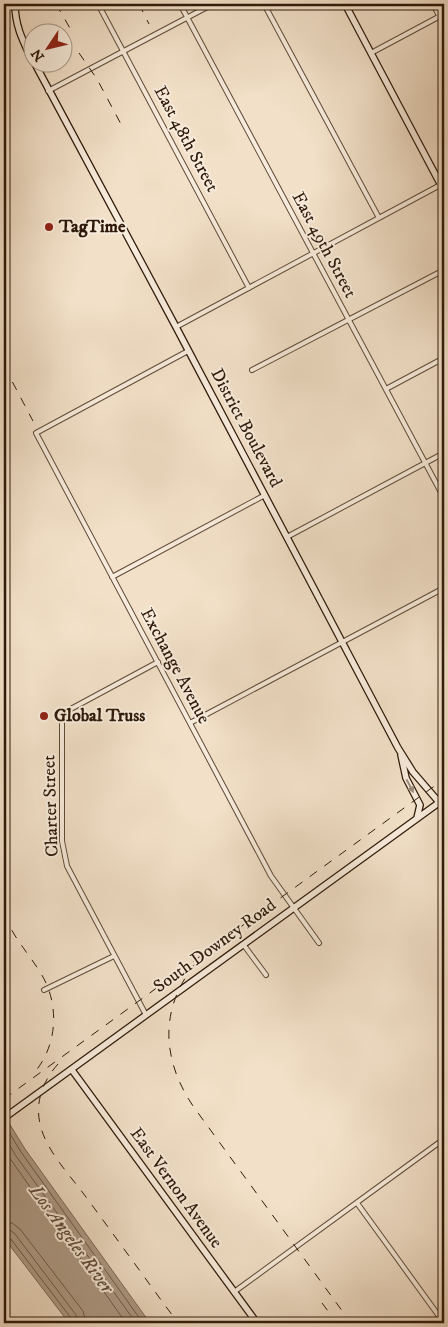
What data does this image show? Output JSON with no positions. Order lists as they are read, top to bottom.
{
  "streets": {
    "main road": ["District Boulevard", "South Downey Road", "East Vernon Avenue"],
    "street": [
      "East 48th Street",
      "East 49th Street",
      "Exchange Avenue",
      "Charter Street"
    ]
  },
  "crossings": [
    ["District Boulevard", "Exchange Avenue"],
    ["District Boulevard", "South Downey Road"],
    ["Exchange Avenue", "Charter Street"],
    ["Exchange Avenue", "South Downey Road"],
    ["Charter Street", "South Downey Road"],
    ["South Downey Road", "East Vernon Avenue"]
  ],
  "water": ["Los Angeles River"],
  "places": ["TagTime", "Global Truss"],
  "north": "bottom left"
}
